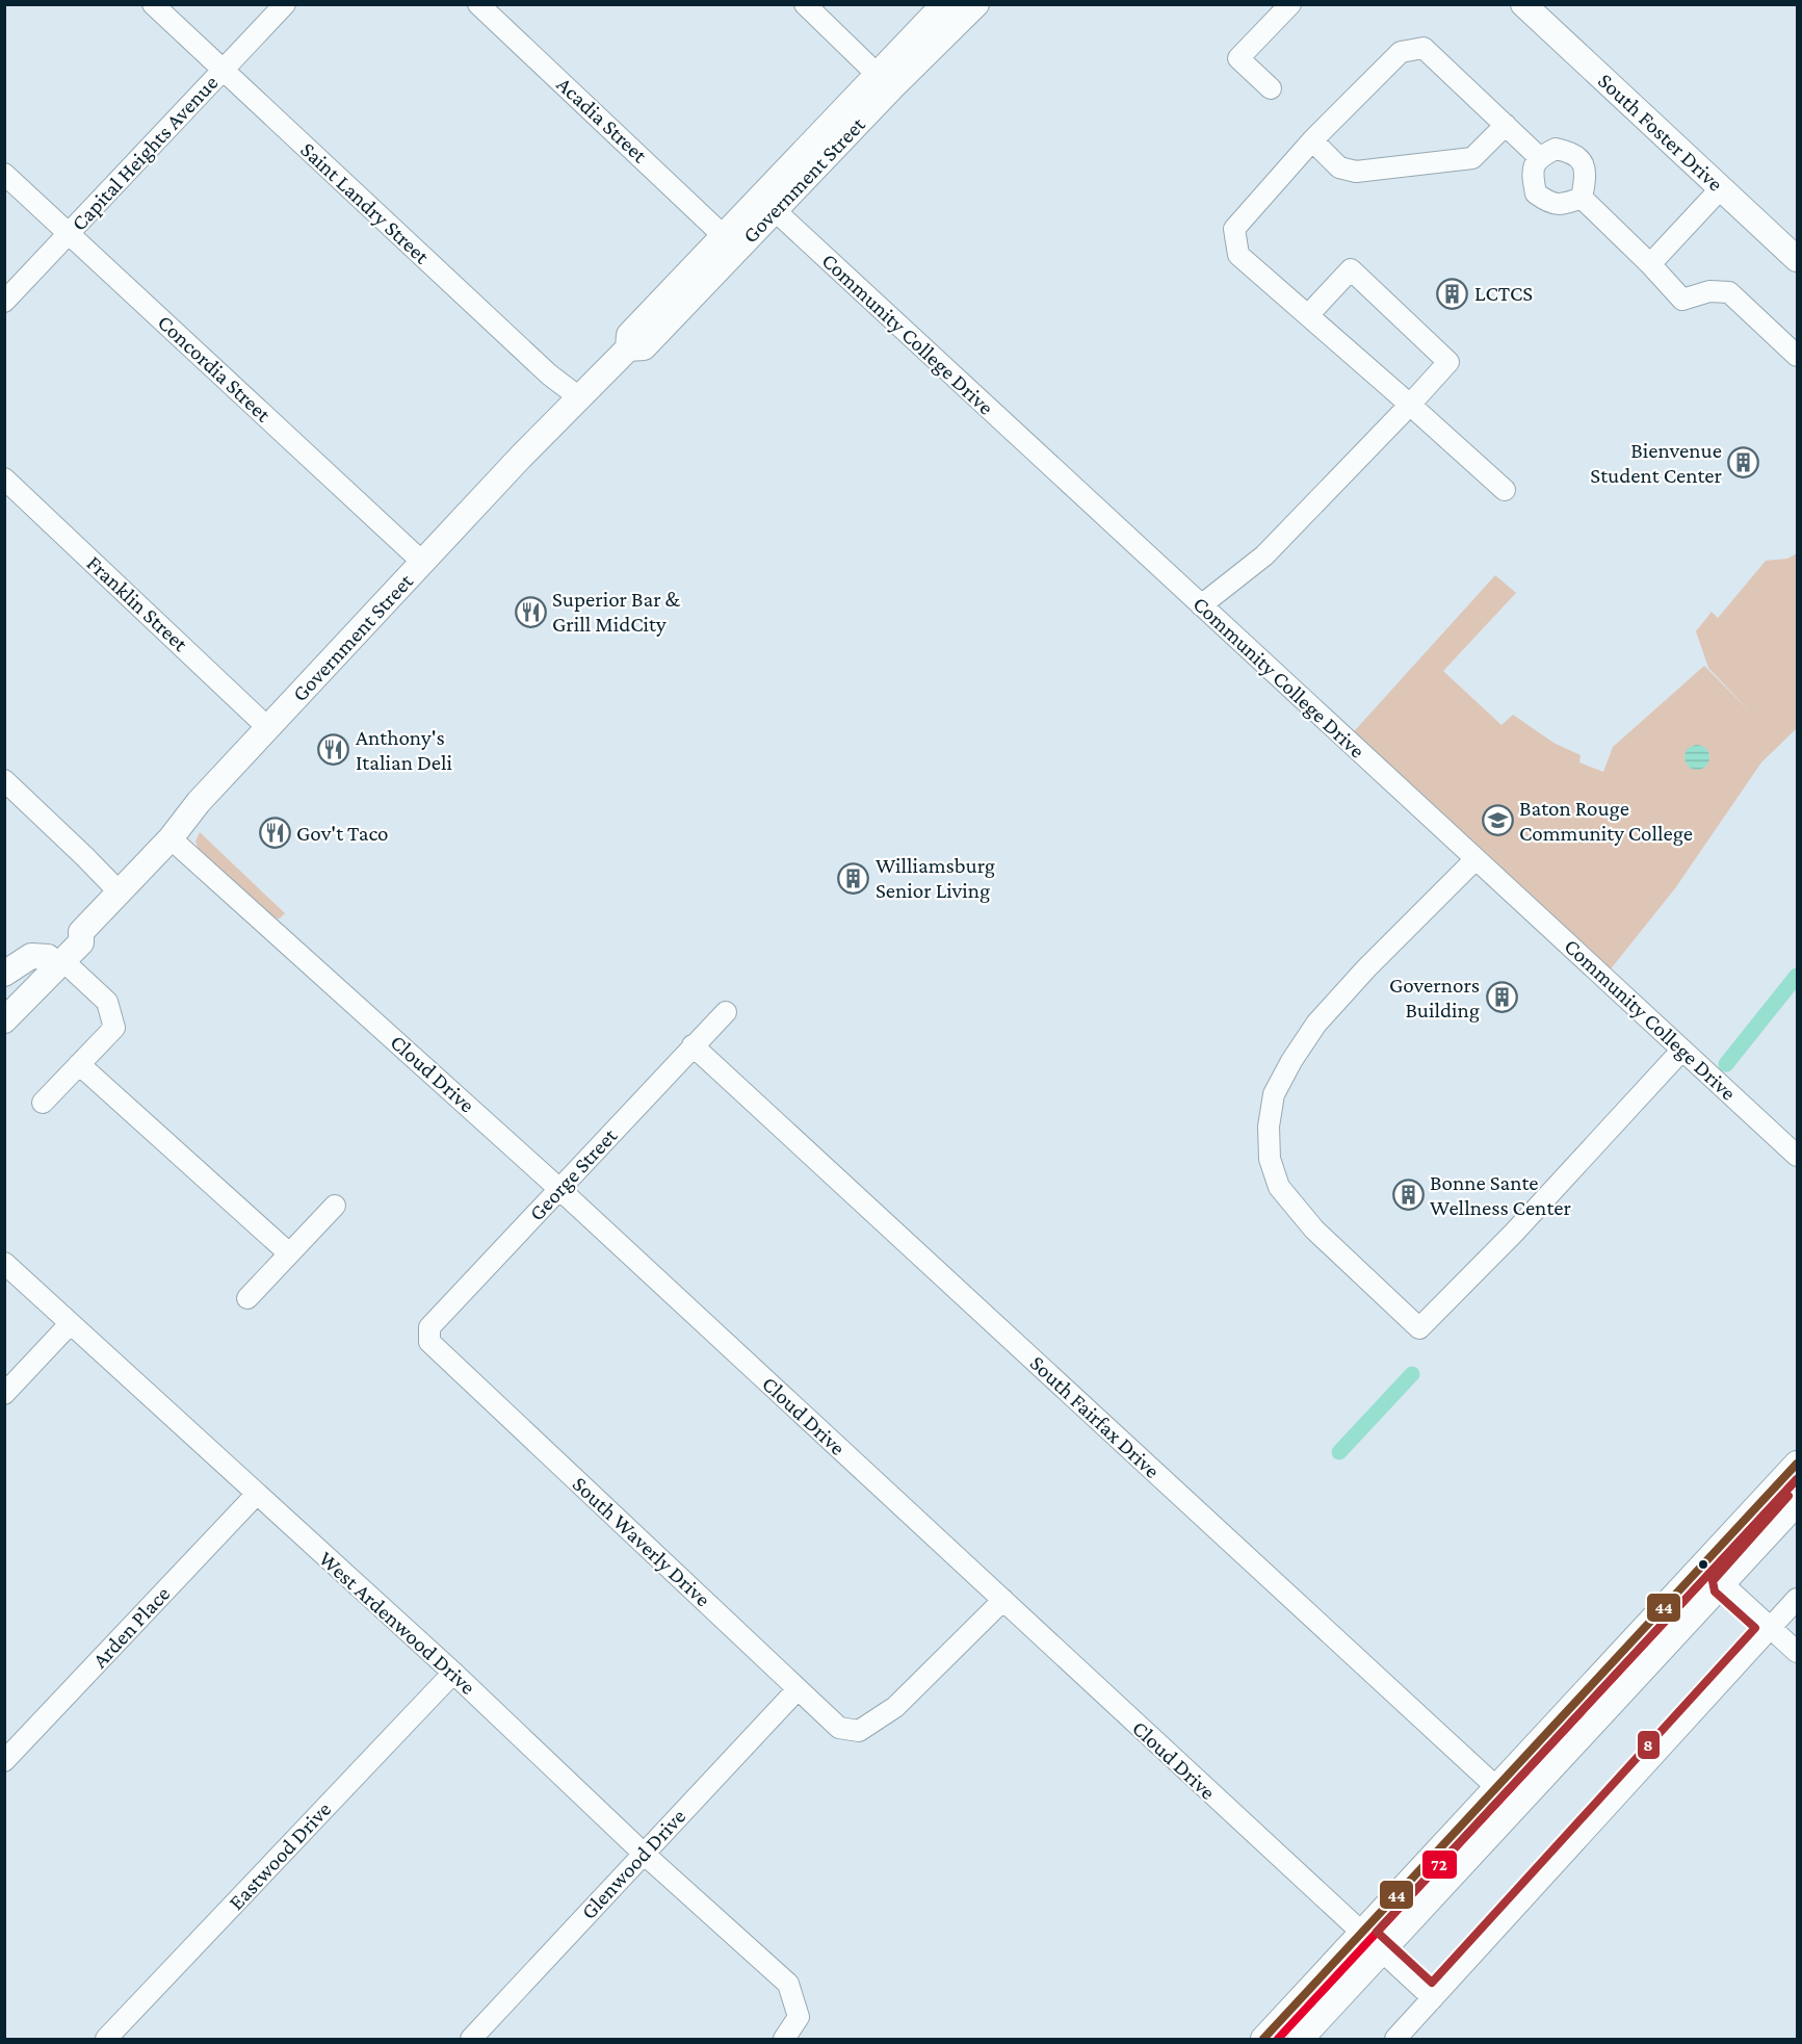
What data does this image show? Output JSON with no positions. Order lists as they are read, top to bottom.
{
  "streets": {
    "main road": ["South Foster Drive", "Government Street"],
    "street": [
      "Acadia Street",
      "Capital Heights Avenue",
      "Saint Landry Street",
      "Community College Drive",
      "Concordia Street",
      "Franklin Street",
      "Cloud Drive",
      "George Street",
      "South Fairfax Drive",
      "South Waverly Drive",
      "West Ardenwood Drive",
      "Arden Place",
      "Eastwood Drive",
      "Glenwood Drive"
    ]
  },
  "crossings": [
    ["Acadia Street", "Government Street"],
    ["Capital Heights Avenue", "Saint Landry Street"],
    ["Capital Heights Avenue", "Concordia Street"],
    ["Government Street", "Saint Landry Street"],
    ["Government Street", "Community College Drive"],
    ["Government Street", "Concordia Street"],
    ["Government Street", "Franklin Street"],
    ["Government Street", "Cloud Drive"],
    ["Cloud Drive", "George Street"],
    ["Cloud Drive", "South Waverly Drive"],
    ["George Street", "South Fairfax Drive"],
    ["George Street", "South Waverly Drive"],
    ["South Waverly Drive", "Glenwood Drive"],
    ["West Ardenwood Drive", "Arden Place"],
    ["West Ardenwood Drive", "Eastwood Drive"],
    ["West Ardenwood Drive", "Glenwood Drive"]
  ],
  "places": {
    "building": [
      "LCTCS",
      "Bienvenue Student Center",
      "Williamsburg Senior Living",
      "Governors Building",
      "Bonne Sante Wellness Center"
    ],
    "restaurant": ["Superior Bar & Grill MidCity", "Anthony's Italian Deli", "Gov't Taco"],
    "school or university": ["Baton Rouge Community College"]
  },
  "lines": ["transit line 44", "transit line 72", "transit line 8"]
}
